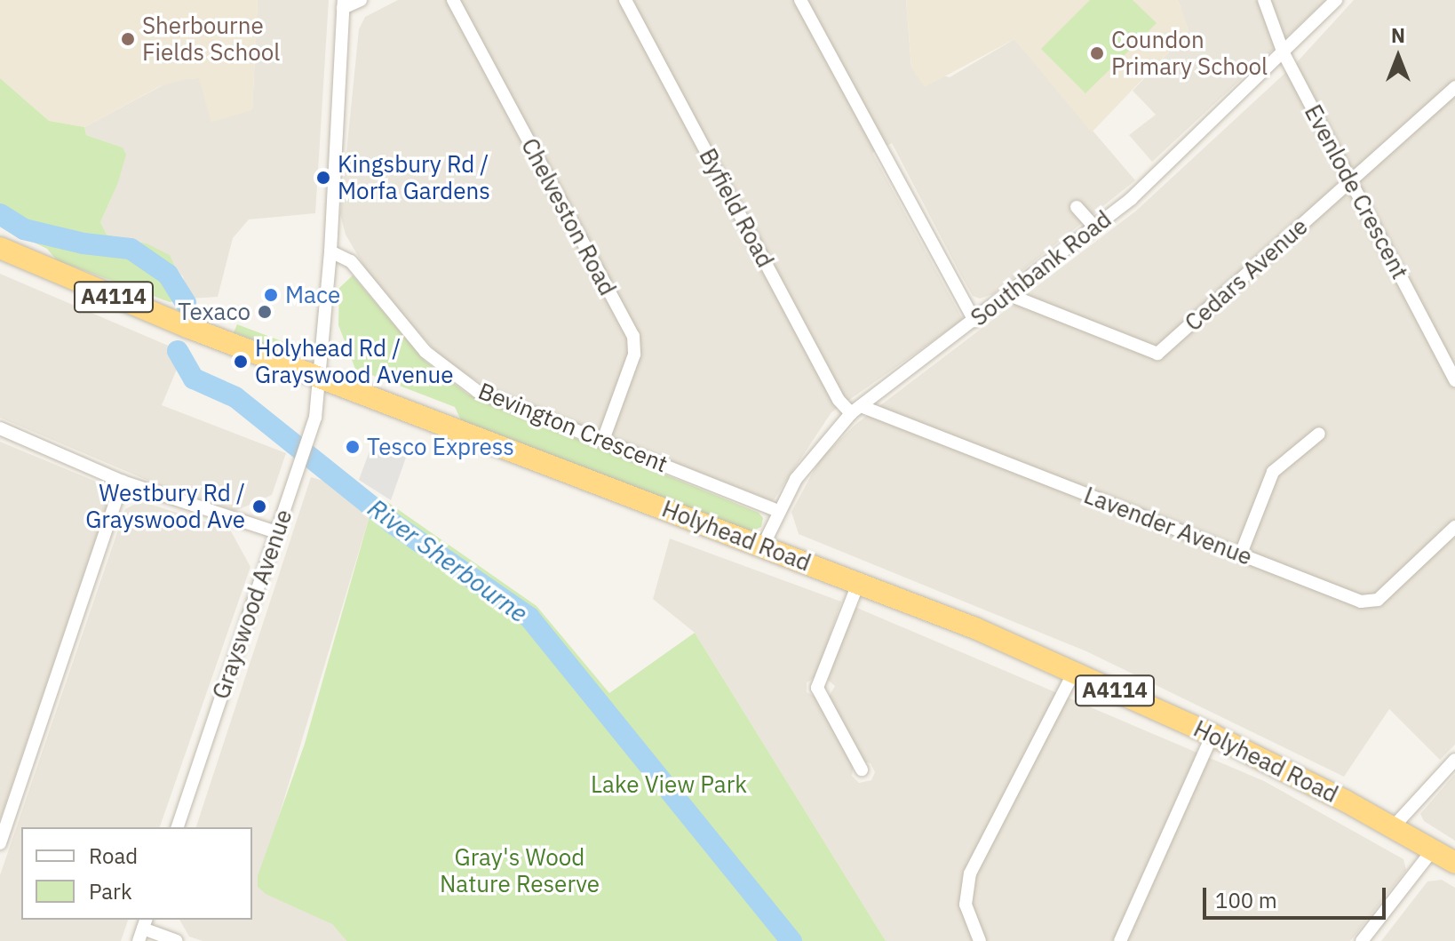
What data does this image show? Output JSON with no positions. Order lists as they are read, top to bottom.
{
  "streets": {
    "highway": ["A4114", "Holyhead Road"],
    "street": [
      "Evenlode Crescent",
      "Byfield Road",
      "Chelveston Road",
      "Southbank Road",
      "Cedars Avenue",
      "Bevington Crescent",
      "Lavender Avenue",
      "Grayswood Avenue"
    ]
  },
  "crossings": [
    ["Evenlode Crescent", "Southbank Road"],
    ["Evenlode Crescent", "Cedars Avenue"],
    ["Byfield Road", "Southbank Road"],
    ["Byfield Road", "Lavender Avenue"],
    ["Chelveston Road", "Bevington Crescent"],
    ["Southbank Road", "Cedars Avenue"],
    ["Southbank Road", "Bevington Crescent"],
    ["Southbank Road", "Lavender Avenue"],
    ["Southbank Road", "Holyhead Road"],
    ["Bevington Crescent", "Grayswood Avenue"],
    ["Holyhead Road", "Grayswood Avenue"]
  ],
  "water": ["River Sherbourne"],
  "parks": ["Lake View Park", "Gray's Wood Nature Reserve"],
  "places": [
    "Sherbourne Fields School",
    "Coundon Primary School",
    "Kingsbury Rd / Morfa Gardens",
    "Mace",
    "Texaco",
    "Holyhead Rd / Grayswood Avenue",
    "Tesco Express",
    "Westbury Rd / Grayswood Ave"
  ],
  "legend": ["Road", "Park"],
  "scale_bar": "100 m",
  "north": "top"
}
